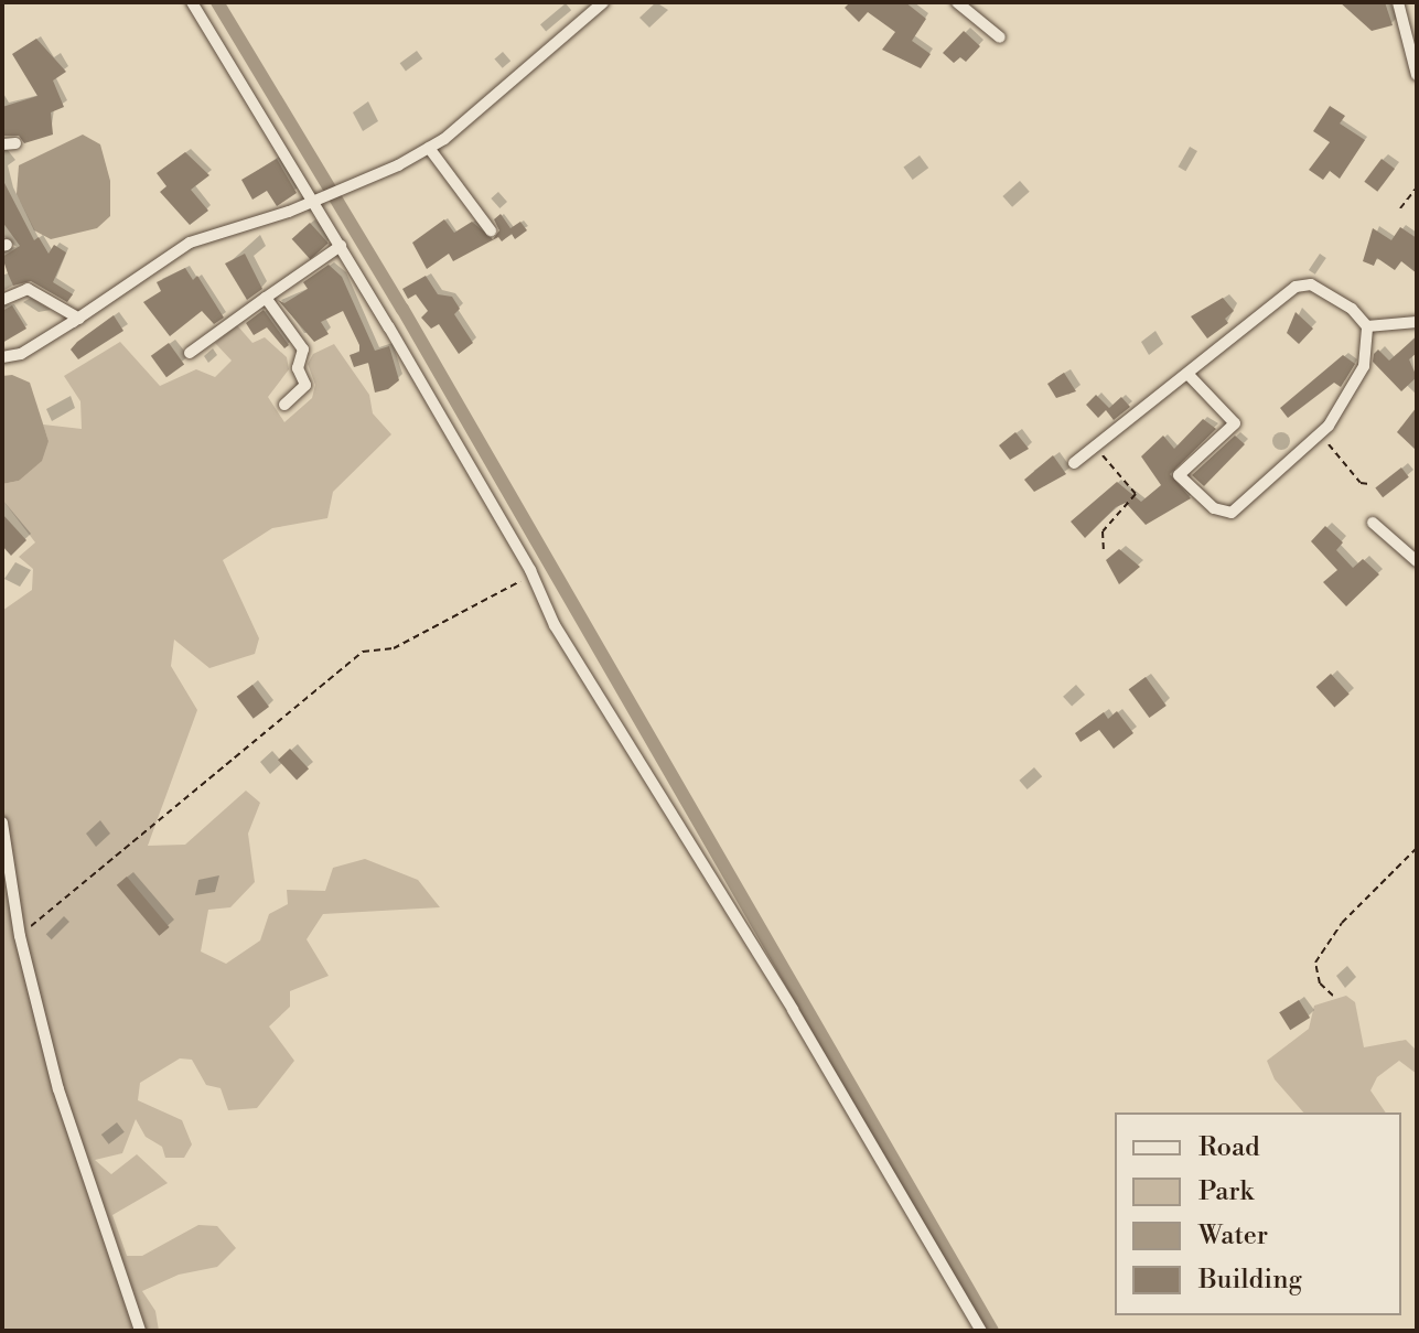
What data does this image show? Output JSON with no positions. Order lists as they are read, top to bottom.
{
  "legend": [
    "Road",
    "Park",
    "Water",
    "Building"
  ]
}
